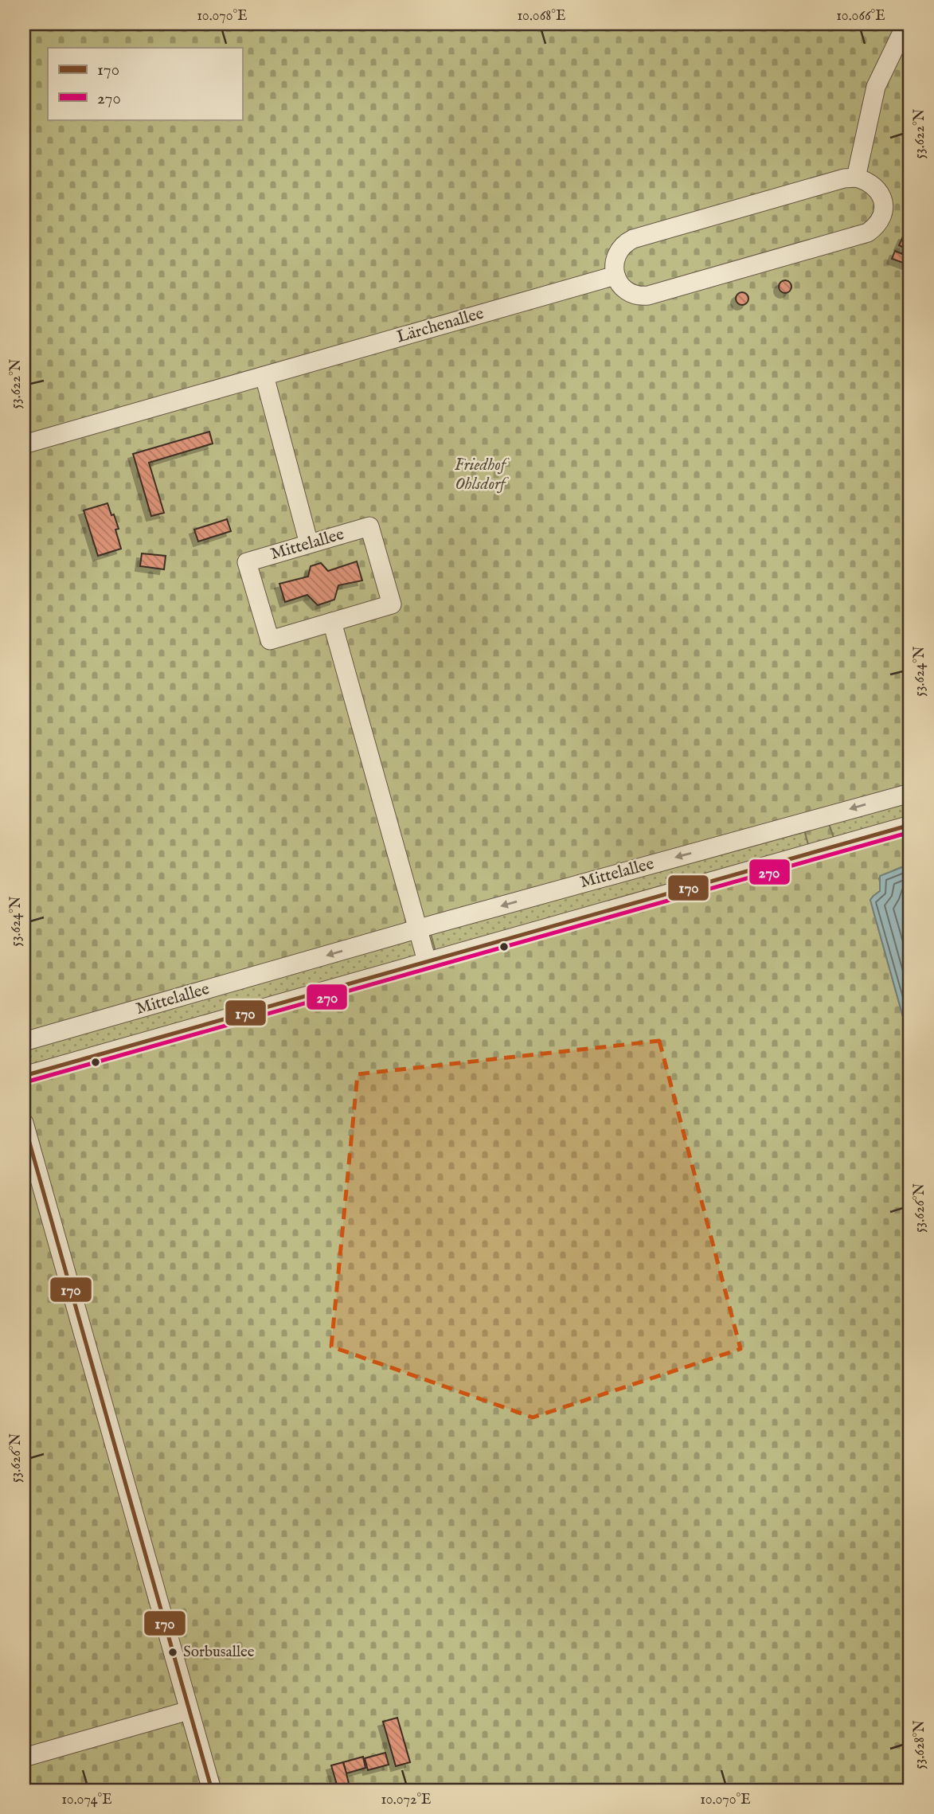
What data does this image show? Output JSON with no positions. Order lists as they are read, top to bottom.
{
  "streets": {
    "street": ["Lärchenallee", "Mittelallee"]
  },
  "parks": ["Friedhof Ohlsdorf"],
  "places": ["Sorbusallee"],
  "lines": ["transit line 170", "transit line 270"],
  "legend": ["170", "270"],
  "coordinates": [
    "10.070°E",
    "10.068°E",
    "10.066°E",
    "53.622°N",
    "53.624°N",
    "53.626°N",
    "53.628°N",
    "10.074°E",
    "10.072°E"
  ]
}
